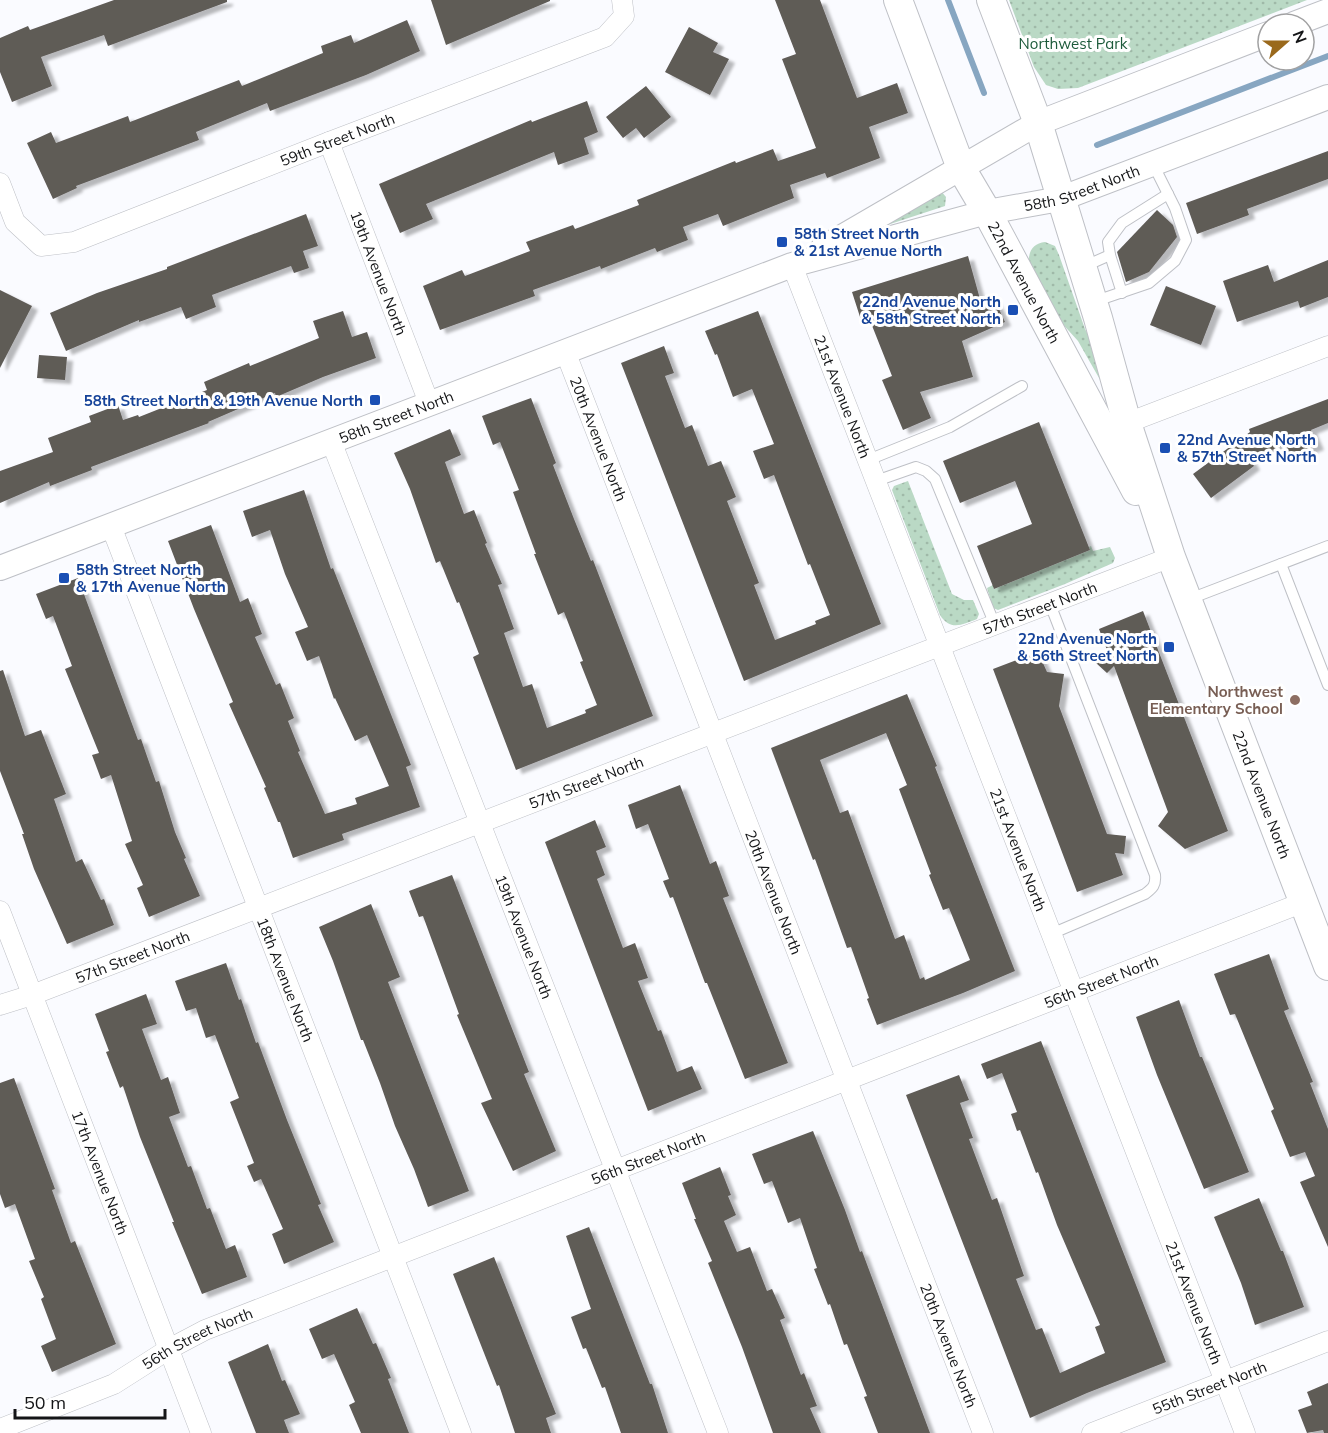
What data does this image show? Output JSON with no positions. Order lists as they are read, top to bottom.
{
  "streets": {
    "main road": ["22nd Avenue North"],
    "street": [
      "59th Street North",
      "58th Street North",
      "19th Avenue North",
      "21st Avenue North",
      "20th Avenue North",
      "57th Street North",
      "18th Avenue North",
      "56th Street North",
      "17th Avenue North",
      "55th Street North"
    ]
  },
  "crossings": [
    ["59th Street North", "19th Avenue North"],
    ["58th Street North", "19th Avenue North"],
    ["58th Street North", "22nd Avenue North"],
    ["58th Street North", "21st Avenue North"],
    ["58th Street North", "20th Avenue North"],
    ["58th Street North", "18th Avenue North"],
    ["19th Avenue North", "57th Street North"],
    ["19th Avenue North", "56th Street North"],
    ["22nd Avenue North", "57th Street North"],
    ["22nd Avenue North", "56th Street North"],
    ["21st Avenue North", "57th Street North"],
    ["21st Avenue North", "56th Street North"],
    ["21st Avenue North", "55th Street North"],
    ["20th Avenue North", "57th Street North"],
    ["20th Avenue North", "56th Street North"],
    ["57th Street North", "18th Avenue North"],
    ["57th Street North", "17th Avenue North"],
    ["18th Avenue North", "56th Street North"],
    ["56th Street North", "17th Avenue North"]
  ],
  "parks": ["Northwest Park"],
  "places": {
    "transit": [
      "58th Street North & 21st Avenue North",
      "22nd Avenue North & 58th Street North",
      "58th Street North & 19th Avenue North",
      "22nd Avenue North & 57th Street North",
      "58th Street North & 17th Avenue North",
      "22nd Avenue North & 56th Street North"
    ],
    "other": ["Northwest Elementary School"]
  },
  "scale_bar": "50 m",
  "north": "right"
}
